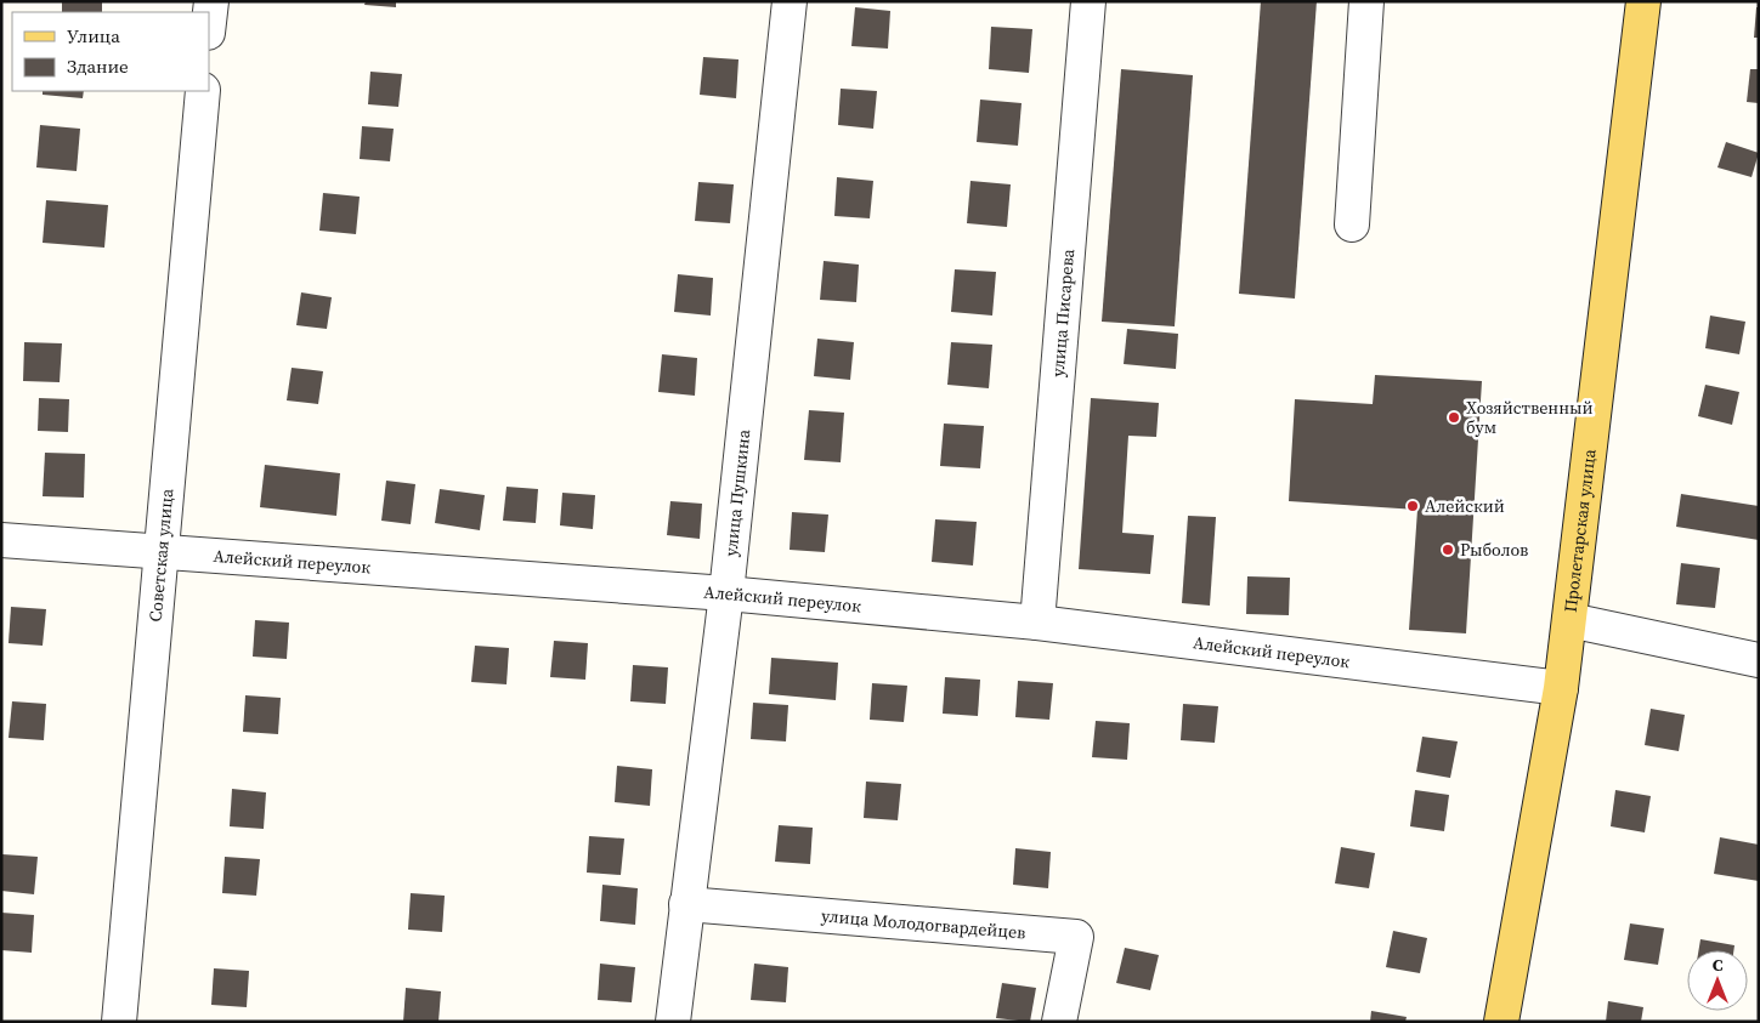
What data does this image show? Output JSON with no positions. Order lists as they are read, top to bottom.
{
  "streets": {
    "main road": ["Пролетарская улица"],
    "street": [
      "улица Писарева",
      "улица Пушкина",
      "Советская улица",
      "Алейский переулок",
      "улица Молодогвардейцев"
    ]
  },
  "crossings": [
    ["улица Писарева", "Алейский переулок"],
    ["улица Пушкина", "Алейский переулок"],
    ["улица Пушкина", "улица Молодогвардейцев"],
    ["Пролетарская улица", "Алейский переулок"],
    ["Советская улица", "Алейский переулок"]
  ],
  "places": ["Хозяйственный бум", "Алейский", "Рыболов"],
  "legend": ["Улица", "Здание"],
  "north": "top"
}
